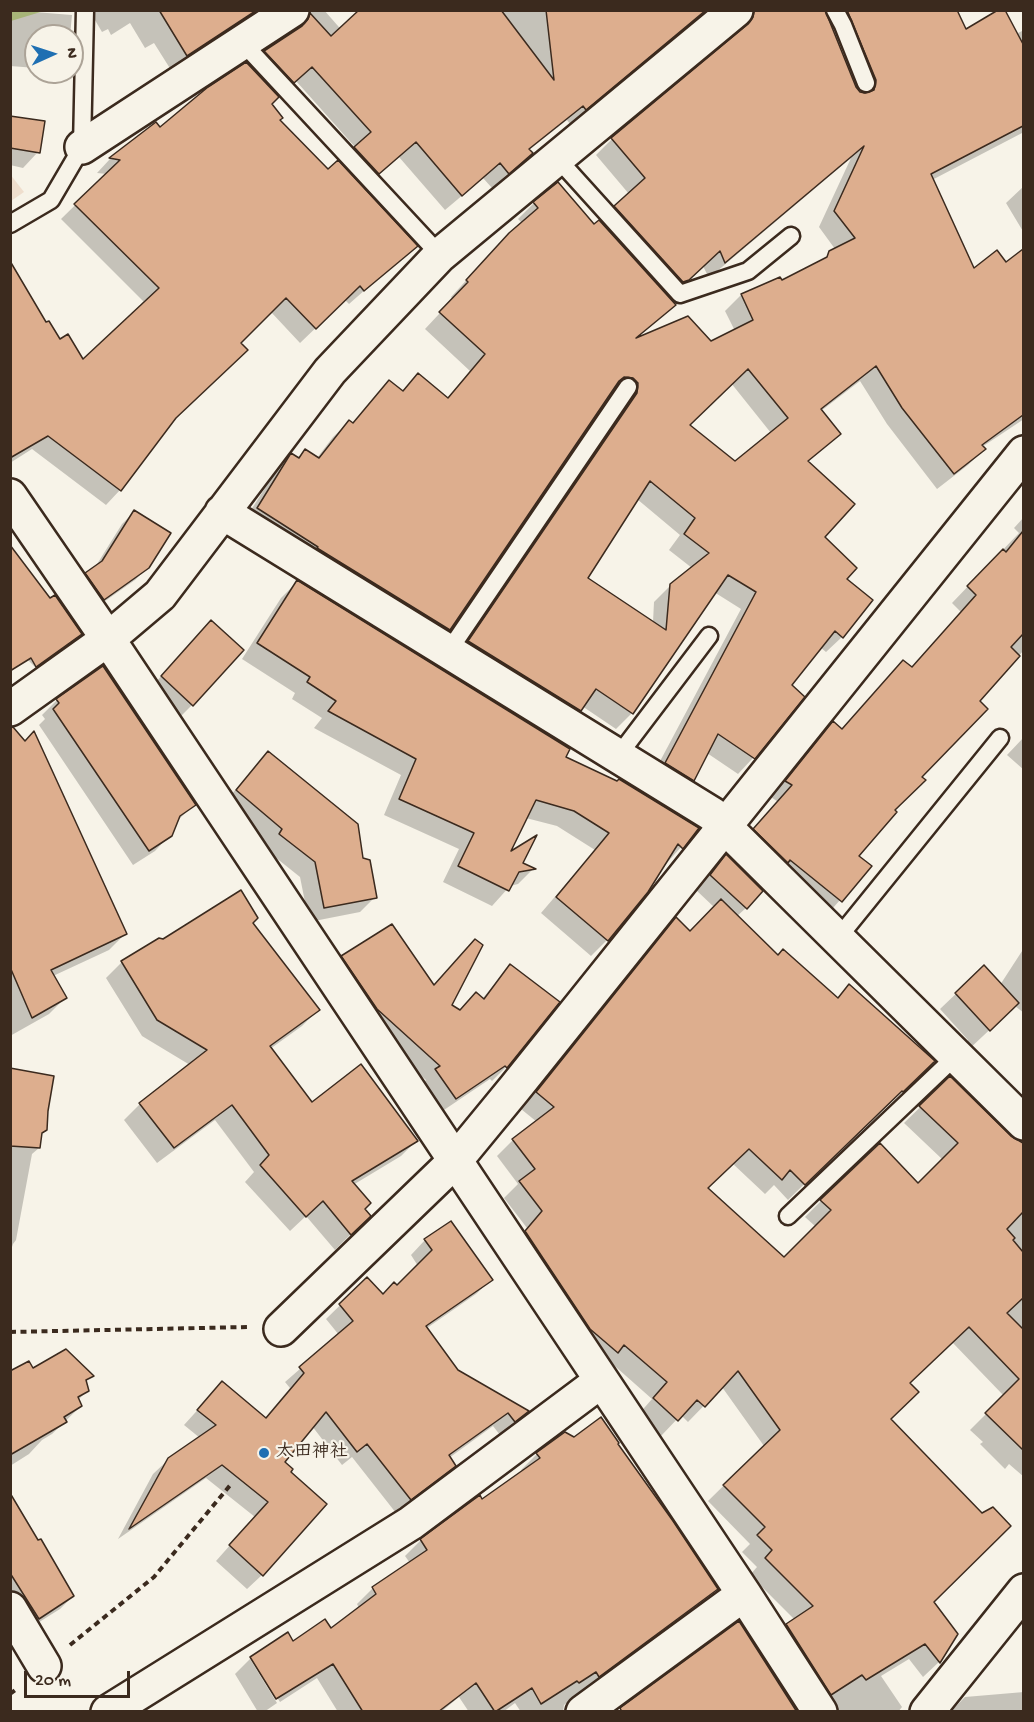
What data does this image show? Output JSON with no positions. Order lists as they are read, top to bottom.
{
  "places": ["太田神社"],
  "scale_bar": "20 m",
  "north": "right"
}
